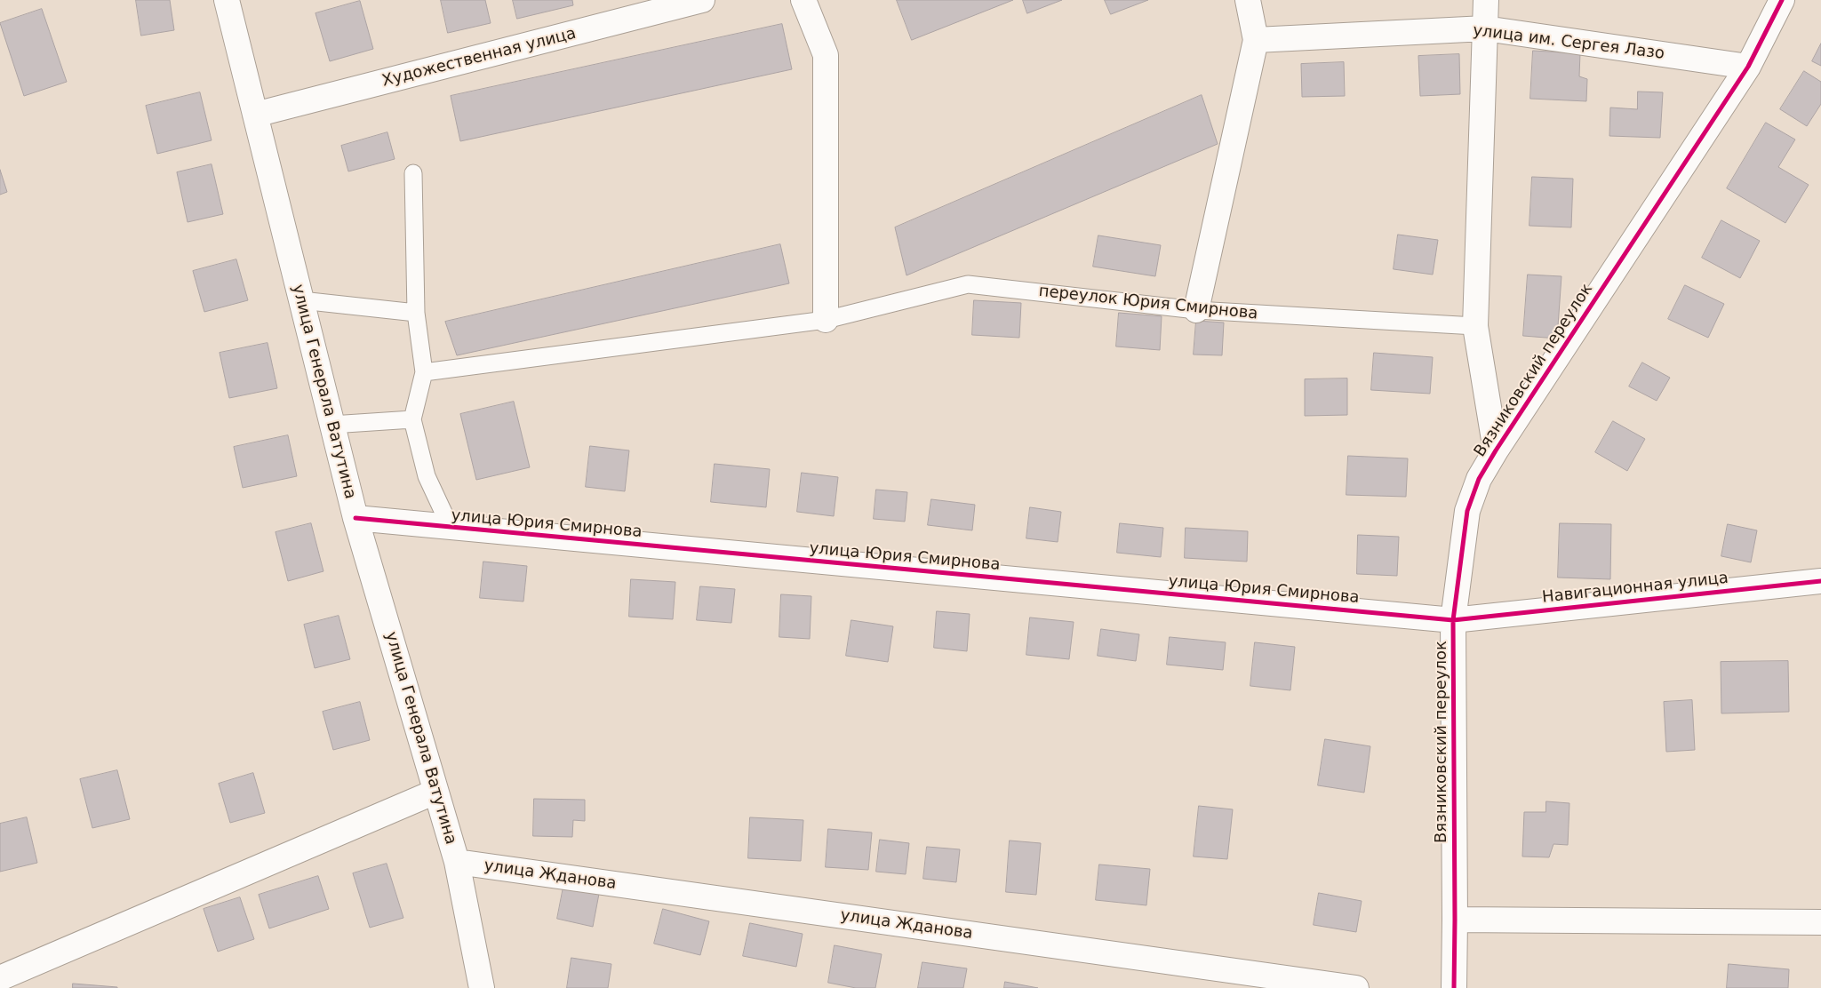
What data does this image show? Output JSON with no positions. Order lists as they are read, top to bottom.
{
  "streets": {
    "street": [
      "улица им. Сергея Лазо",
      "Художественная улица",
      "Вязниковский переулок",
      "улица Генерала Ватутина",
      "улица Юрия Смирнова",
      "Навигационная улица",
      "улица Жданова"
    ],
    "lane": ["переулок Юрия Смирнова"]
  },
  "crossings": [
    ["улица им. Сергея Лазо", "Вязниковский переулок"],
    ["Художественная улица", "улица Генерала Ватутина"],
    ["Вязниковский переулок", "улица Юрия Смирнова"],
    ["Вязниковский переулок", "Навигационная улица"],
    ["улица Генерала Ватутина", "улица Юрия Смирнова"],
    ["улица Генерала Ватутина", "улица Жданова"],
    ["улица Юрия Смирнова", "Навигационная улица"]
  ]
}
